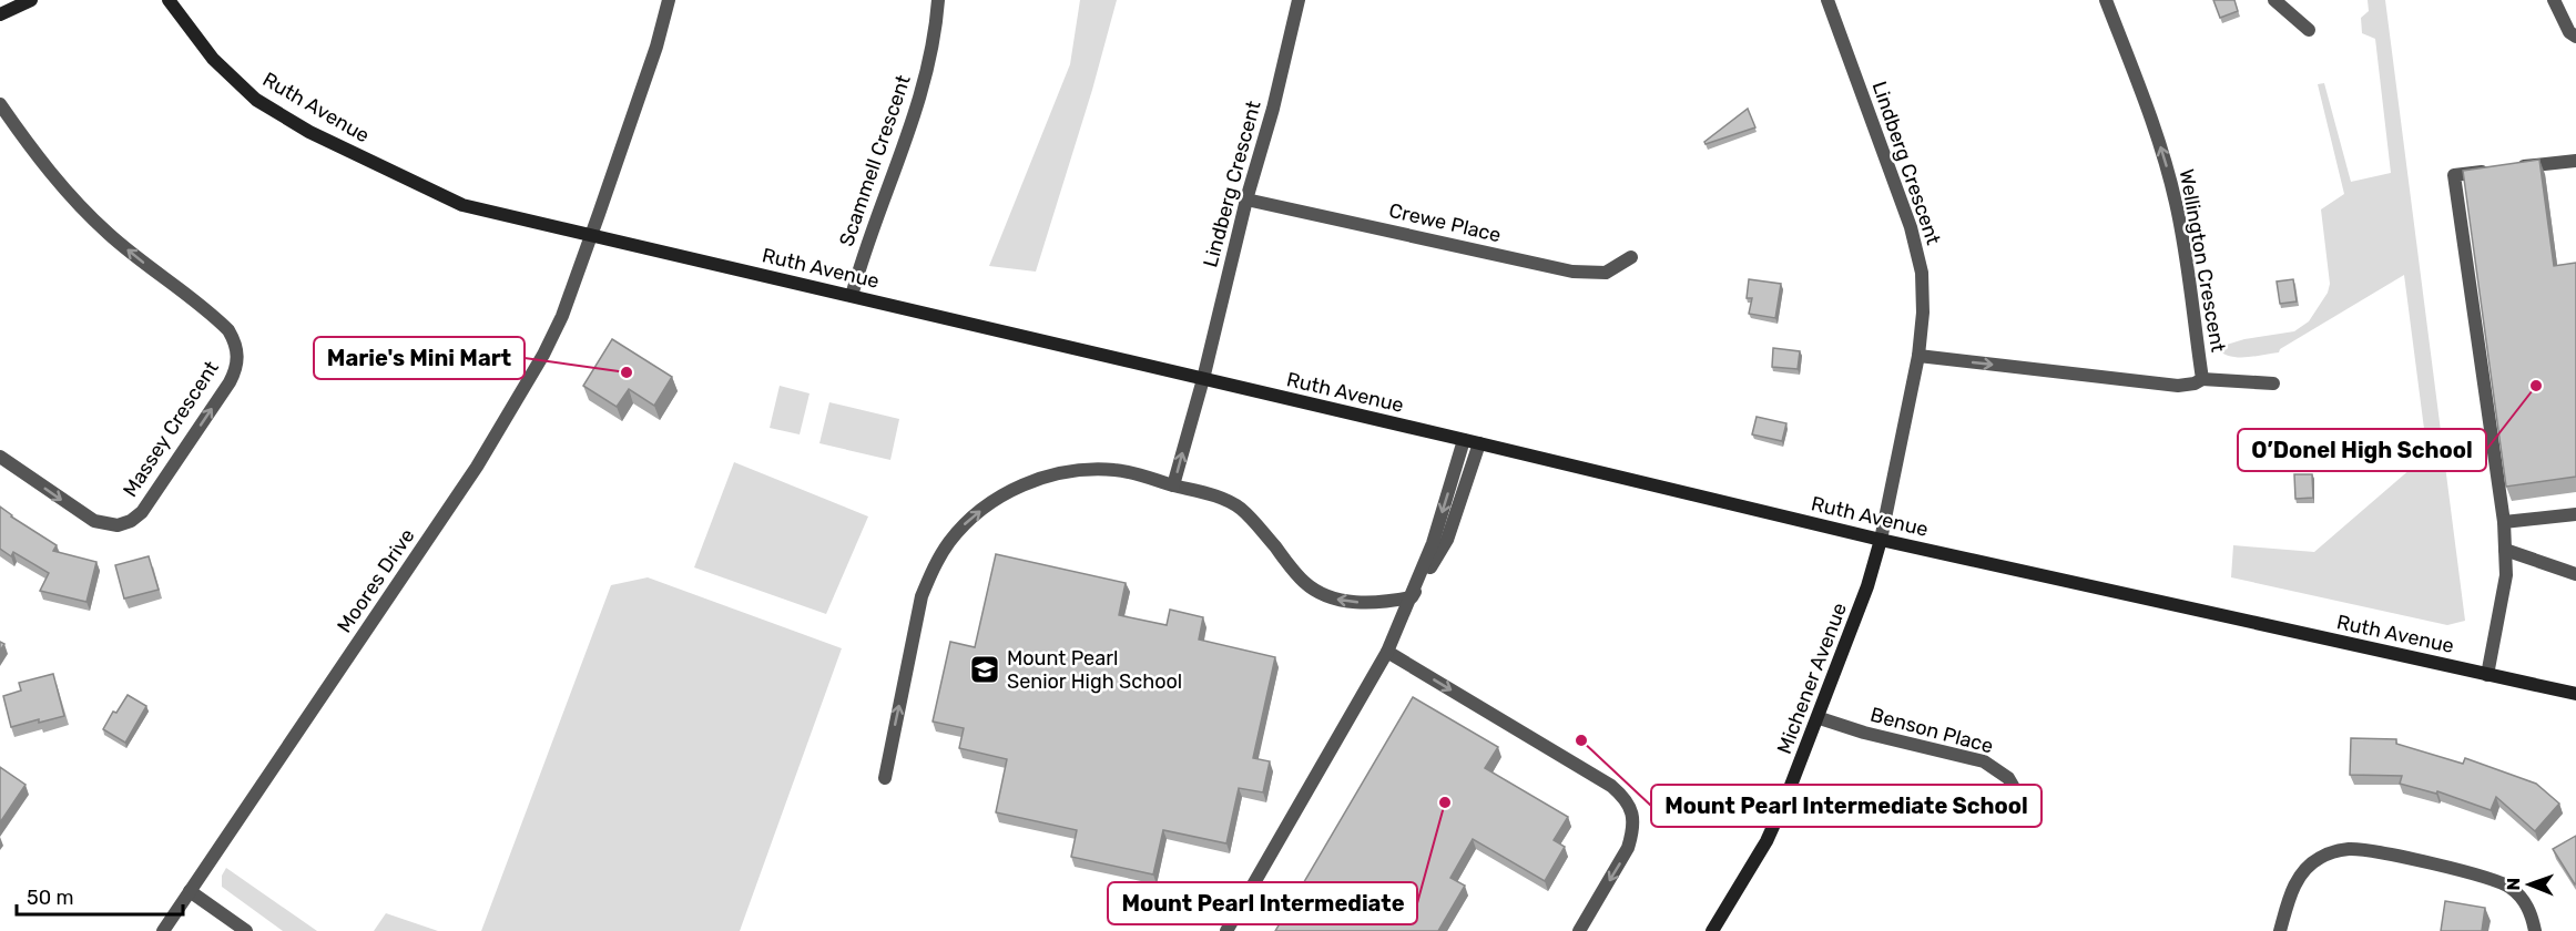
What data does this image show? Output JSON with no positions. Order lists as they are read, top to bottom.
{
  "streets": {
    "main road": ["Ruth Avenue", "Michener Avenue"],
    "street": [
      "Scammell Crescent",
      "Lindberg Crescent",
      "Crewe Place",
      "Wellington Crescent",
      "Massey Crescent",
      "Moores Drive",
      "Benson Place"
    ]
  },
  "crossings": [
    ["Ruth Avenue", "Scammell Crescent"],
    ["Ruth Avenue", "Lindberg Crescent"],
    ["Ruth Avenue", "Moores Drive"],
    ["Ruth Avenue", "Michener Avenue"],
    ["Lindberg Crescent", "Crewe Place"],
    ["Lindberg Crescent", "Wellington Crescent"],
    ["Lindberg Crescent", "Michener Avenue"],
    ["Michener Avenue", "Benson Place"]
  ],
  "places": {
    "other": [
      "Marie's Mini Mart",
      "O’Donel High School",
      "Mount Pearl Intermediate School",
      "Mount Pearl Intermediate"
    ],
    "school or university": ["Mount Pearl Senior High School"]
  },
  "scale_bar": "50 m",
  "north": "left"
}
